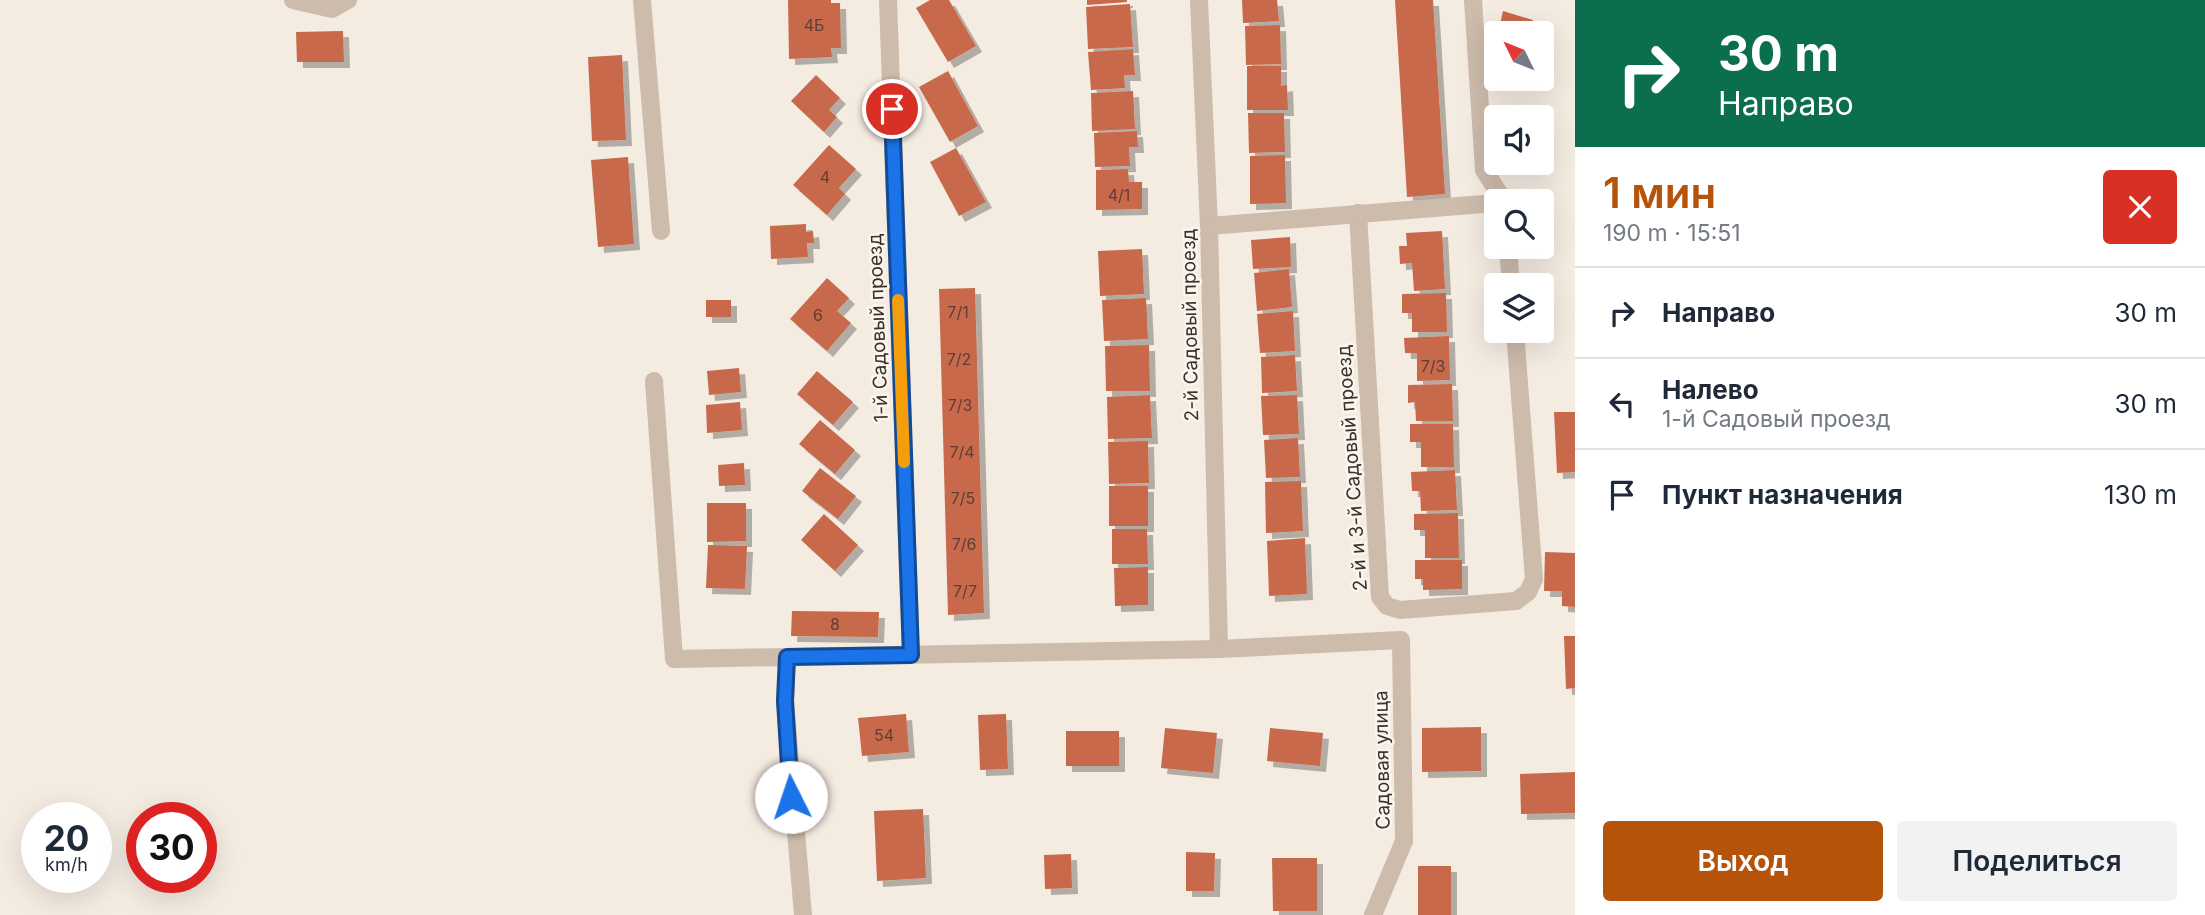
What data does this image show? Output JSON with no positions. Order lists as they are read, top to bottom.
{
  "streets": {
    "street": [
      "2-й Садовый проезд",
      "1-й Садовый проезд",
      "2-й и 3-й Садовый проезд",
      "Садовая улица"
    ]
  },
  "crossings": [
    ["2-й Садовый проезд", "Садовая улица"]
  ],
  "house_numbers": [
    "4Б",
    "4",
    "4/1",
    "7/1",
    "6",
    "7/2",
    "7/3",
    "7/3",
    "7/4",
    "7/5",
    "7/6",
    "7/7",
    "8",
    "54"
  ],
  "north": "top left",
  "page": {
    "turn": ["30 m", "Направо"],
    "heading": ["1 мин", "190 m · 15:51"],
    "list": [
      {
        "name": "Направо",
        "value": "30 m"
      },
      {
        "name": "Налево",
        "note": "1-й Садовый проезд",
        "value": "30 m"
      },
      {
        "name": "Пункт назначения",
        "value": "130 m"
      }
    ],
    "speed": "20 km/h",
    "limit": "30",
    "buttons": ["Выход", "Поделиться"]
  }
}
